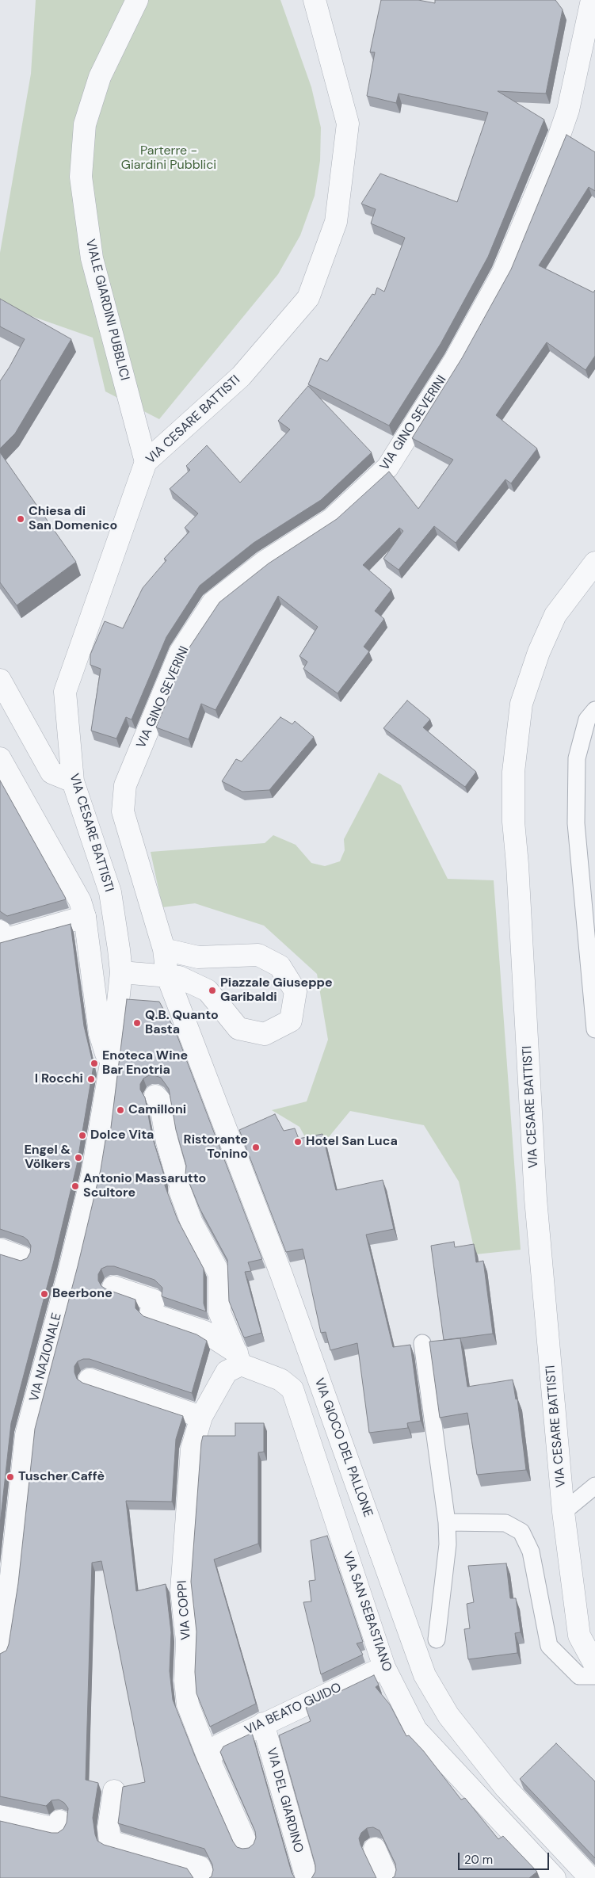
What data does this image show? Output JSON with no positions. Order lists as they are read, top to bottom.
{
  "streets": {
    "street": [
      "VIALE GIARDINI PUBBLICI",
      "VIA CESARE BATTISTI",
      "VIA GINO SEVERINI",
      "VIA NAZIONALE",
      "VIA GIOCO DEL PALLONE",
      "VIA COPPI",
      "VIA SAN SEBASTIANO",
      "VIA BEATO GUIDO",
      "VIA DEL GIARDINO"
    ]
  },
  "crossings": [
    ["VIALE GIARDINI PUBBLICI", "VIA CESARE BATTISTI"],
    ["VIA CESARE BATTISTI", "VIA NAZIONALE"],
    ["VIA COPPI", "VIA SAN SEBASTIANO"],
    ["VIA COPPI", "VIA BEATO GUIDO"],
    ["VIA SAN SEBASTIANO", "VIA BEATO GUIDO"],
    ["VIA BEATO GUIDO", "VIA DEL GIARDINO"]
  ],
  "parks": ["Parterre - Giardini Pubblici"],
  "places": [
    "Chiesa di San Domenico",
    "Piazzale Giuseppe Garibaldi",
    "Q.B. Quanto Basta",
    "Enoteca Wine Bar Enotria",
    "I Rocchi",
    "Camilloni",
    "Dolce Vita",
    "Hotel San Luca",
    "Ristorante Tonino",
    "Engel & Völkers",
    "Antonio Massarutto Scultore",
    "Beerbone",
    "Tuscher Caffè"
  ],
  "scale_bar": "20 m"
}
